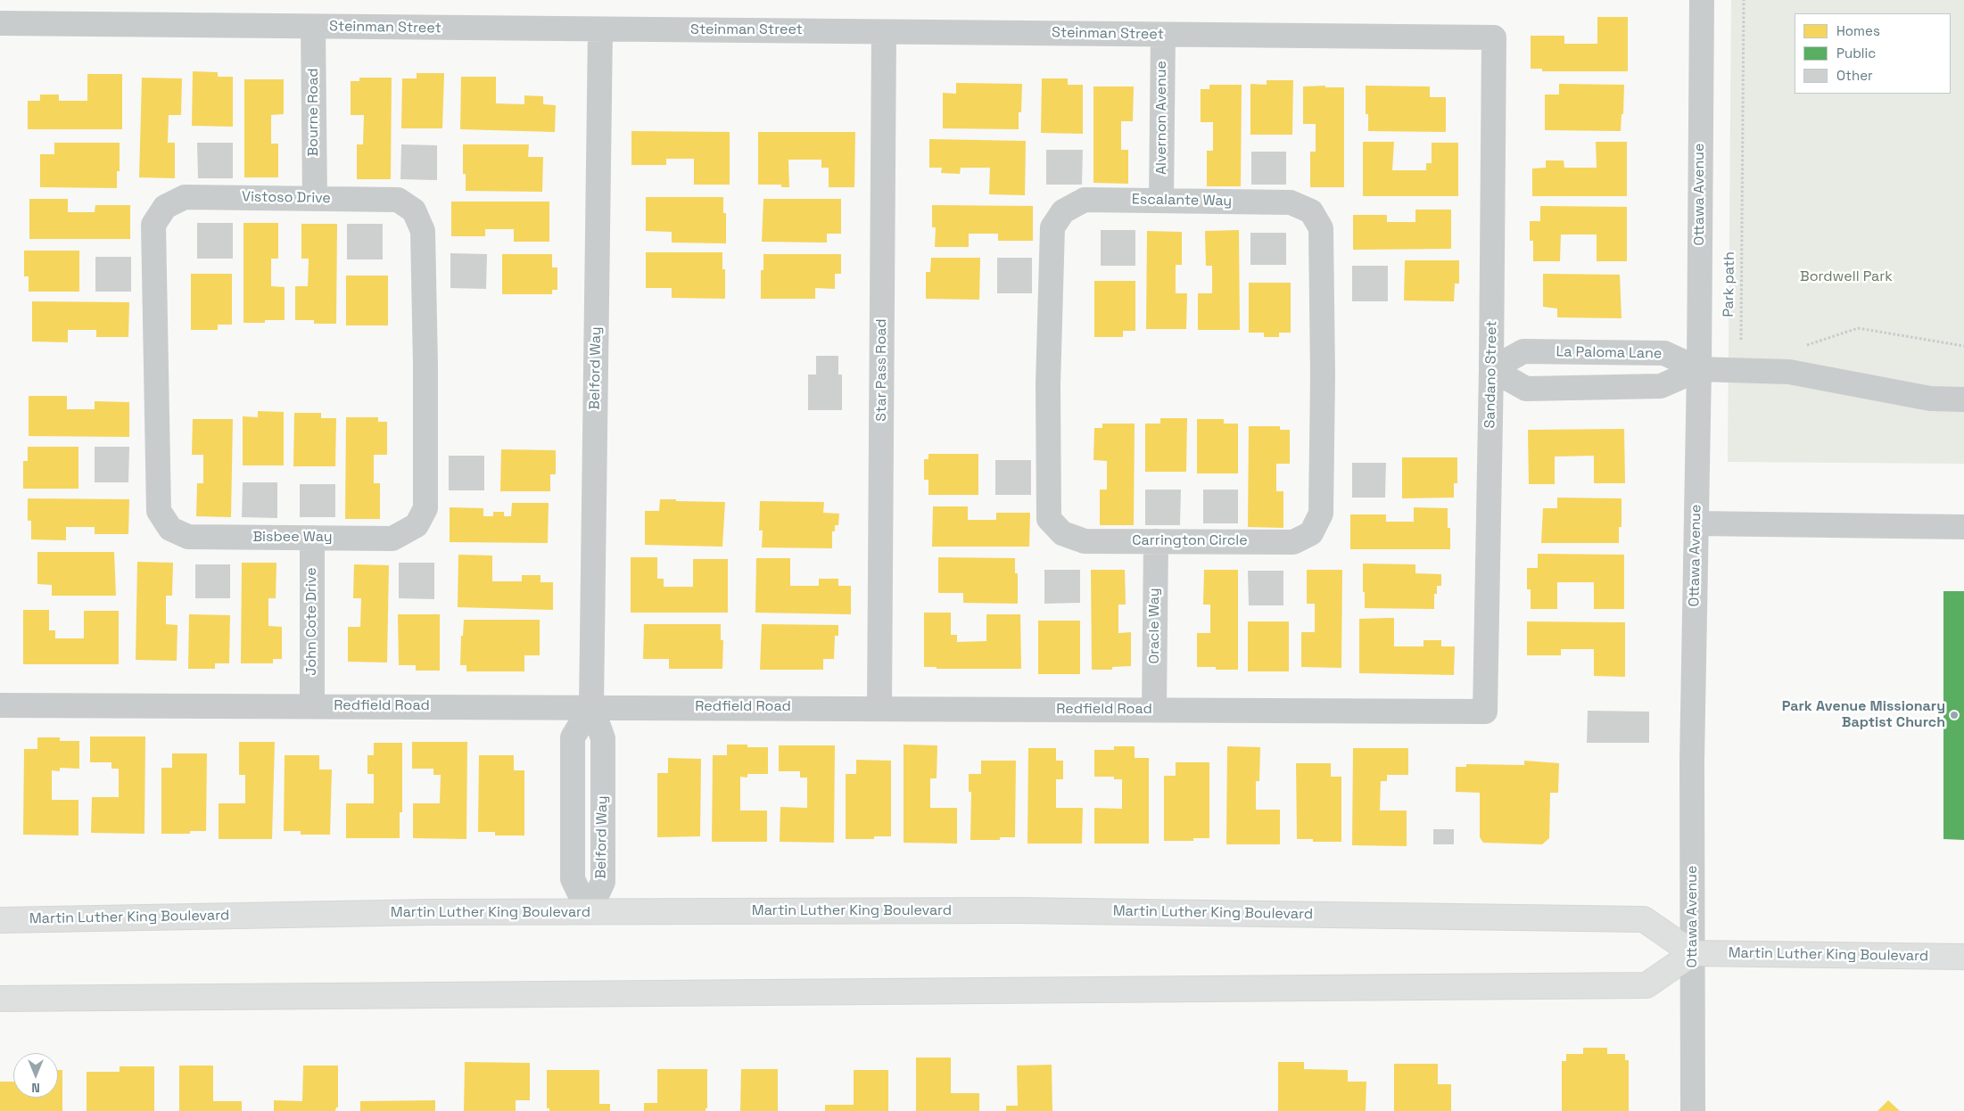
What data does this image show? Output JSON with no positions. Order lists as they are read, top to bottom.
{
  "streets": {
    "main road": ["Martin Luther King Boulevard"],
    "street": [
      "Steinman Street",
      "Bourne Road",
      "Alvernon Avenue",
      "Ottawa Avenue",
      "Vistoso Drive",
      "Escalante Way",
      "La Paloma Lane",
      "Belford Way",
      "Star Pass Road",
      "Sandano Street",
      "Bisbee Way",
      "Carrington Circle",
      "John Cote Drive",
      "Oracle Way",
      "Redfield Road"
    ],
    "path": ["Park path"]
  },
  "crossings": [
    ["Steinman Street", "Bourne Road"],
    ["Steinman Street", "Alvernon Avenue"],
    ["Steinman Street", "Belford Way"],
    ["Steinman Street", "Star Pass Road"],
    ["Steinman Street", "Sandano Street"],
    ["Bourne Road", "Vistoso Drive"],
    ["Alvernon Avenue", "Escalante Way"],
    ["Ottawa Avenue", "La Paloma Lane"],
    ["Ottawa Avenue", "Martin Luther King Boulevard"],
    ["Vistoso Drive", "Bisbee Way"],
    ["Escalante Way", "Carrington Circle"],
    ["La Paloma Lane", "Sandano Street"],
    ["Belford Way", "Redfield Road"],
    ["Belford Way", "Martin Luther King Boulevard"],
    ["Star Pass Road", "Redfield Road"],
    ["Sandano Street", "Redfield Road"],
    ["Bisbee Way", "John Cote Drive"],
    ["Carrington Circle", "Oracle Way"],
    ["John Cote Drive", "Redfield Road"],
    ["Oracle Way", "Redfield Road"]
  ],
  "parks": ["Bordwell Park"],
  "places": ["Park Avenue Missionary Baptist Church"],
  "legend": ["Homes", "Public", "Other"],
  "north": "bottom"
}
